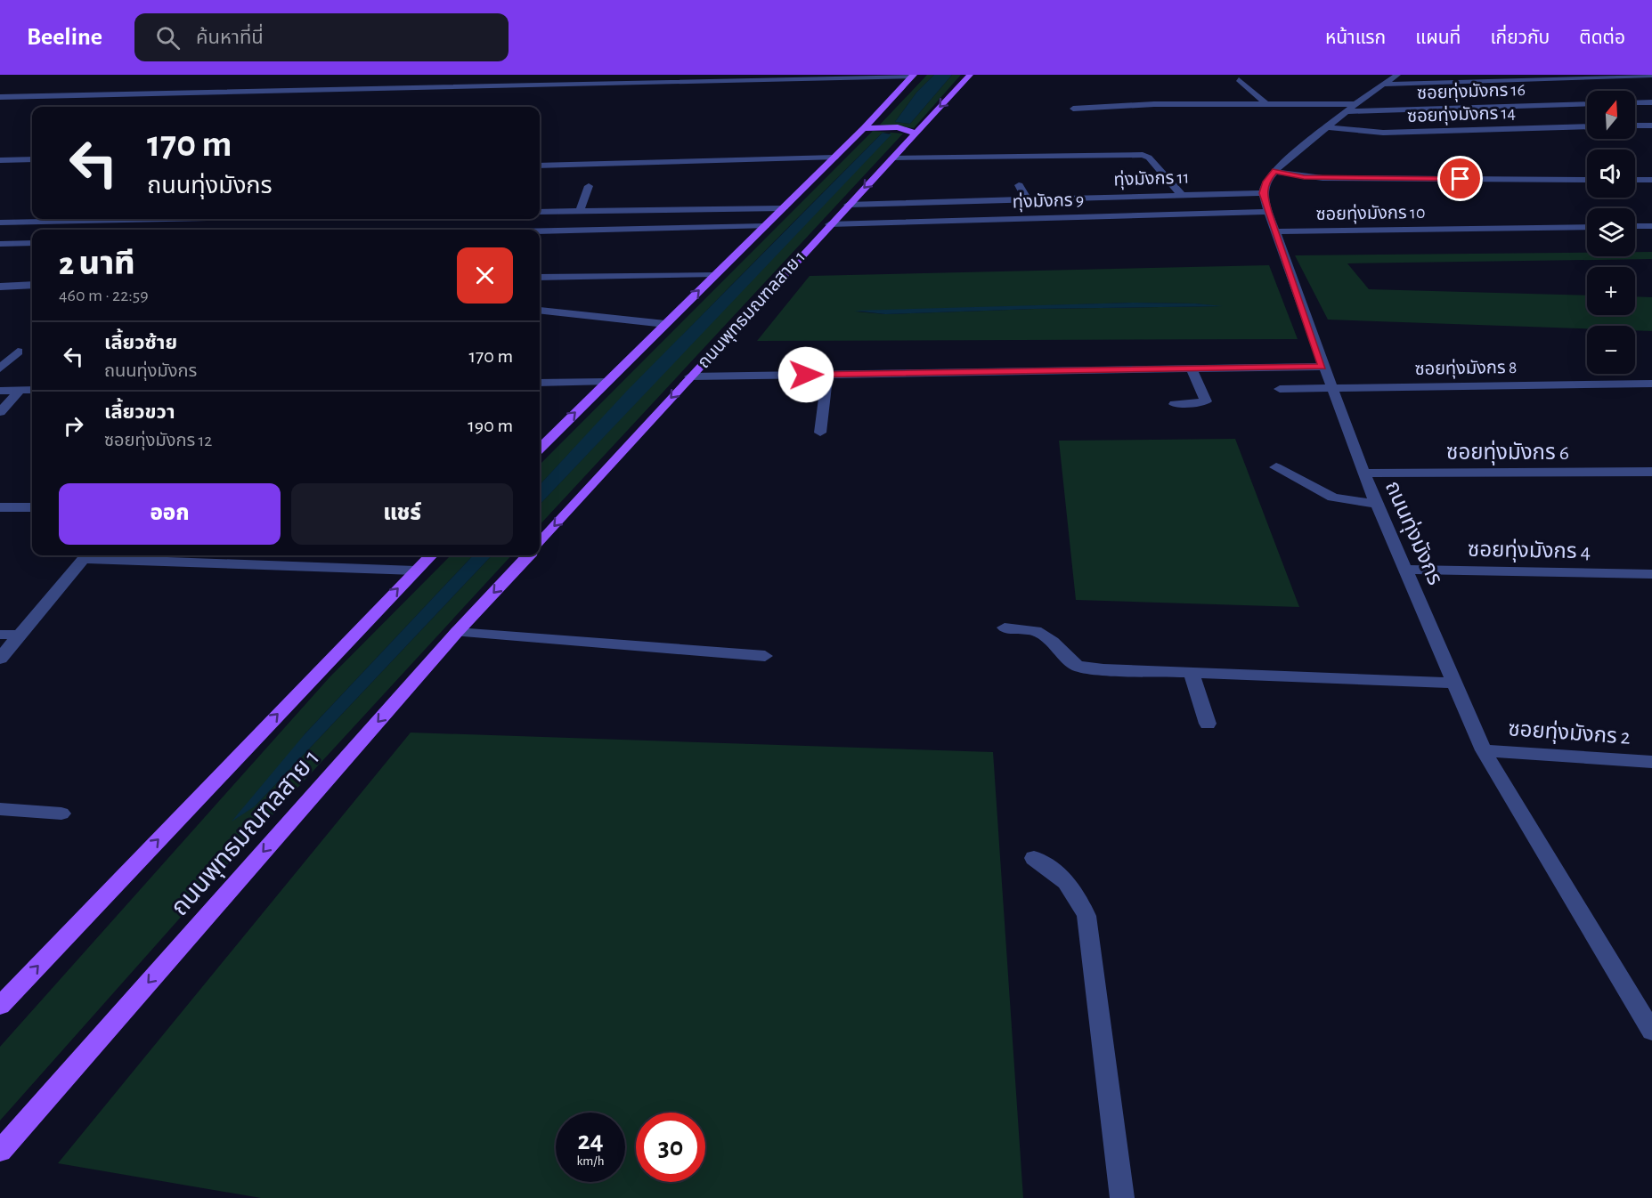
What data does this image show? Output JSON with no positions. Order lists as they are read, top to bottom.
{
  "streets": {
    "main road": ["ถนนพุทธมณฑลสาย 1"],
    "street": [
      "ซอยทุ่งมังกร 16",
      "ซอยทุ่งมังกร 14",
      "ทุ่งมังกร 11",
      "ทุ่งมังกร 9",
      "ซอยทุ่งมังกร 10",
      "ซอยทุ่งมังกร 8",
      "ซอยทุ่งมังกร 6",
      "ถนนทุ่งมังกร",
      "ซอยทุ่งมังกร 4",
      "ซอยทุ่งมังกร 2"
    ]
  },
  "crossings": [
    ["ทุ่งมังกร 11", "ถนนพุทธมณฑลสาย 1"],
    ["ทุ่งมังกร 11", "ถนนทุ่งมังกร"],
    ["ทุ่งมังกร 9", "ถนนพุทธมณฑลสาย 1"],
    ["ทุ่งมังกร 9", "ถนนทุ่งมังกร"],
    ["ซอยทุ่งมังกร 10", "ถนนทุ่งมังกร"],
    ["ซอยทุ่งมังกร 8", "ถนนทุ่งมังกร"],
    ["ซอยทุ่งมังกร 6", "ถนนทุ่งมังกร"],
    ["ถนนทุ่งมังกร", "ซอยทุ่งมังกร 4"],
    ["ถนนทุ่งมังกร", "ซอยทุ่งมังกร 2"]
  ],
  "north": "top",
  "page": {
    "header": "Beeline",
    "search": "ค้นหาที่นี่",
    "nav": [
      "หน้าแรก",
      "แผนที่",
      "เกี่ยวกับ",
      "ติดต่อ"
    ],
    "map_buttons": ["+", "−"],
    "turn": ["170 m", "ถนนทุ่งมังกร"],
    "heading": ["2 นาที", "460 m · 22:59"],
    "list": [
      {
        "name": "เลี้ยวซ้าย",
        "note": "ถนนทุ่งมังกร",
        "value": "170 m"
      },
      {
        "name": "เลี้ยวขวา",
        "note": "ซอยทุ่งมังกร 12",
        "value": "190 m"
      }
    ],
    "buttons": ["ออก", "แชร์"],
    "speed": "24 km/h",
    "limit": "30"
  }
}
